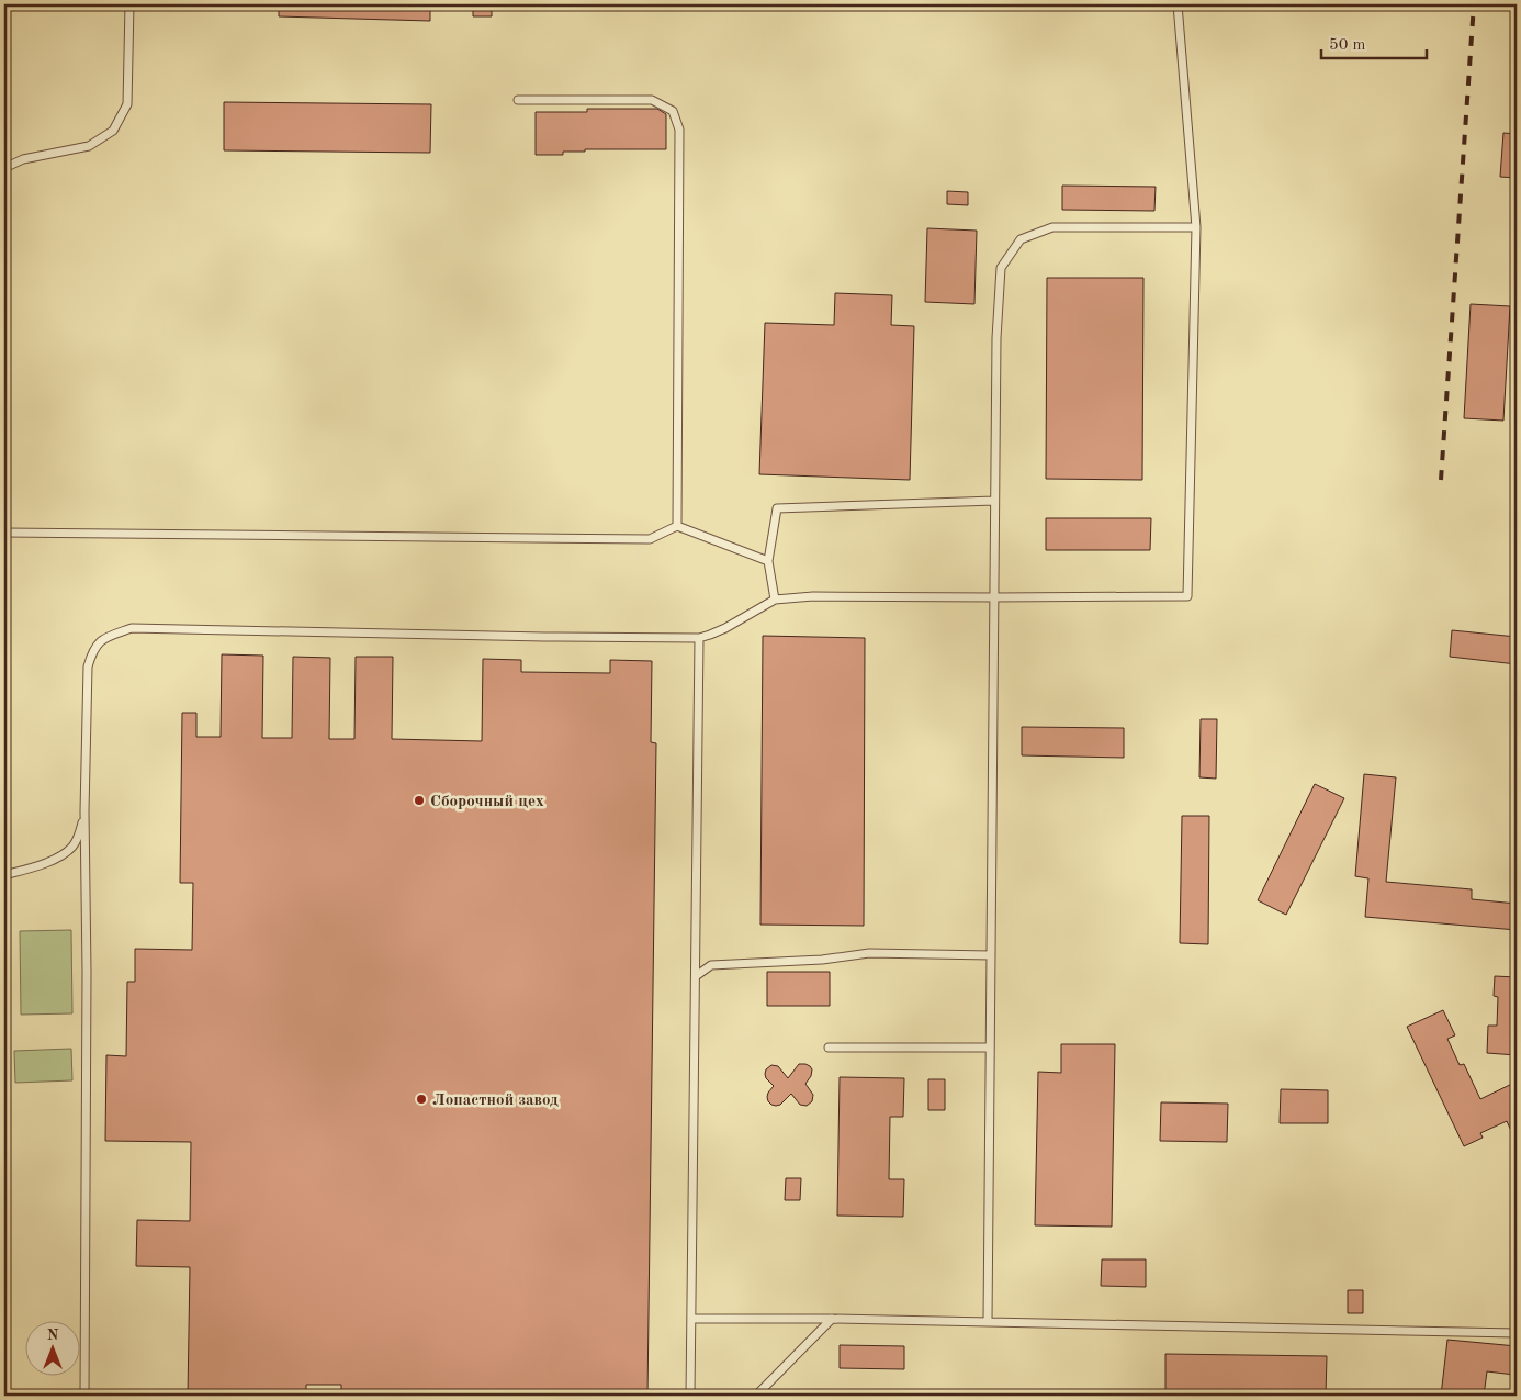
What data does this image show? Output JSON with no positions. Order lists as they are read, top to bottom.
{
  "places": ["Сборочный цех", "Лопастной завод"],
  "scale_bar": "50 m",
  "north": "top"
}
